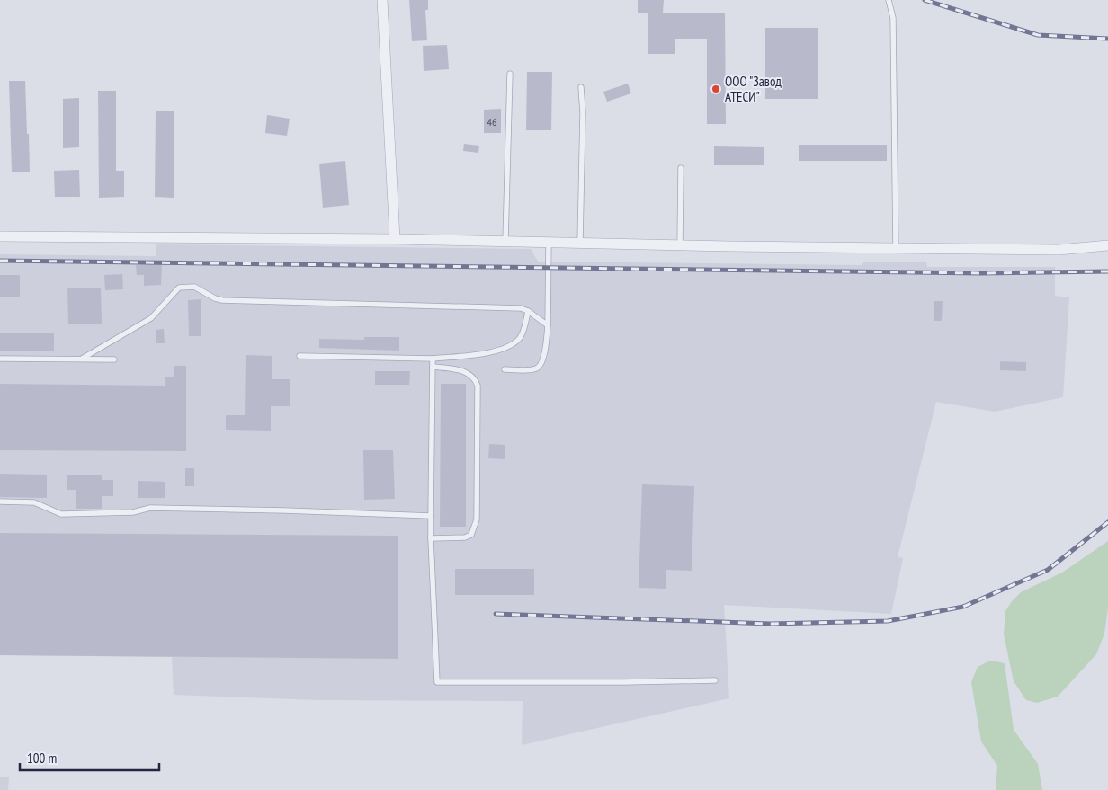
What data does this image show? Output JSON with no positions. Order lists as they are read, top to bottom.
{
  "places": ["ООО \"Завод АТЕСИ\""],
  "house_numbers": ["46"],
  "scale_bar": "100 m"
}
